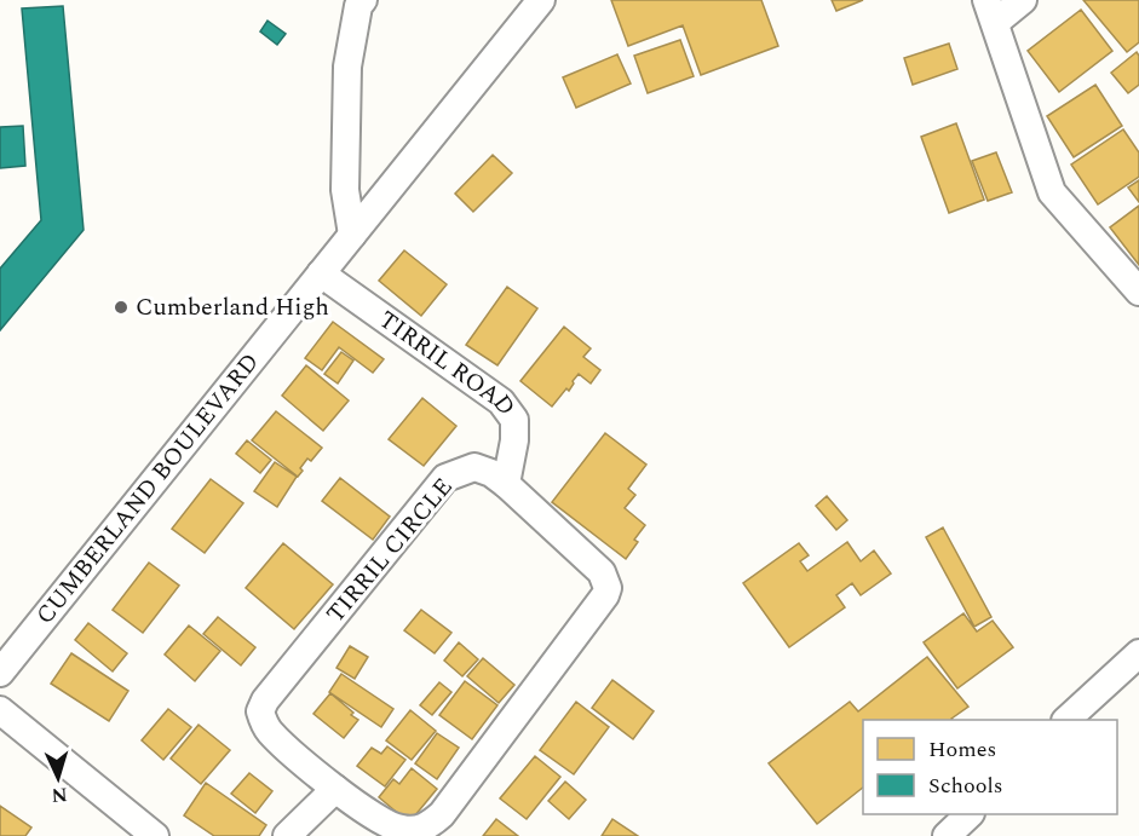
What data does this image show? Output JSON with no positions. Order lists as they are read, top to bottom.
{
  "streets": {
    "street": ["TIRRIL ROAD", "CUMBERLAND BOULEVARD", "TIRRIL CIRCLE"]
  },
  "crossings": [
    ["TIRRIL ROAD", "CUMBERLAND BOULEVARD"],
    ["TIRRIL ROAD", "TIRRIL CIRCLE"]
  ],
  "places": ["Cumberland High"],
  "legend": ["Homes", "Schools"],
  "north": "bottom"
}
